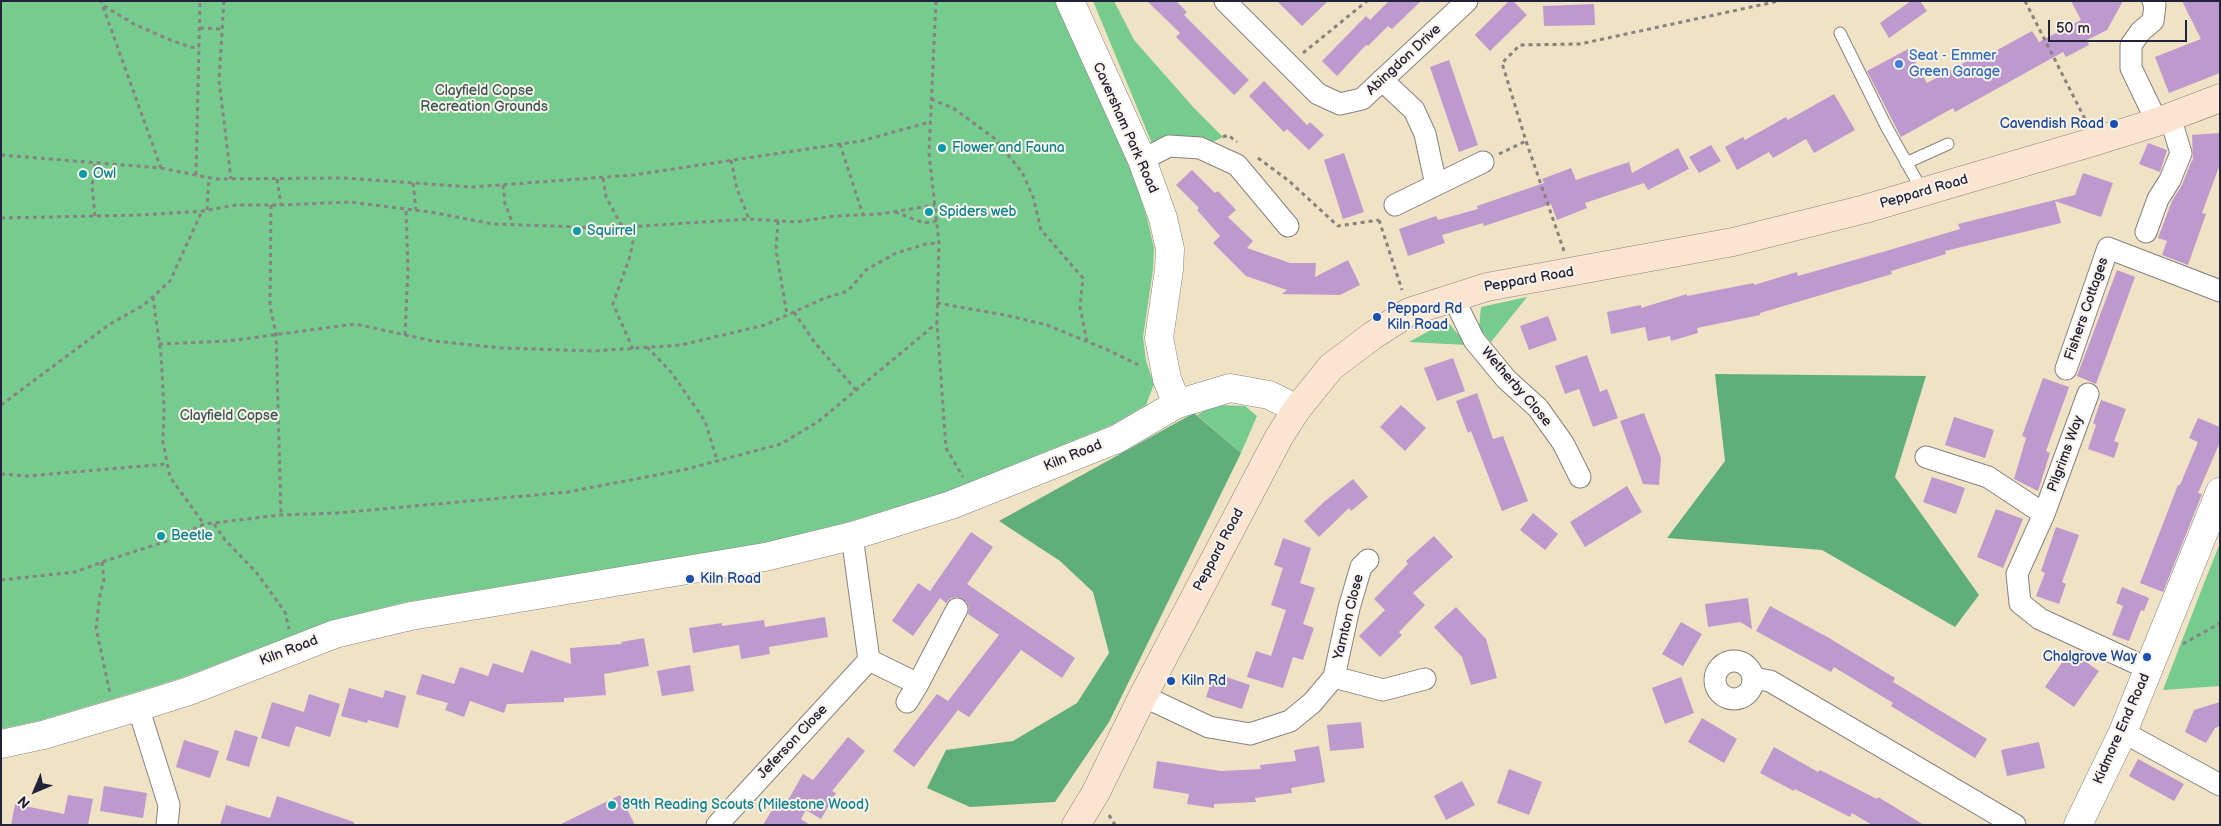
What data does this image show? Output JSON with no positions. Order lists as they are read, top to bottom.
{
  "streets": {
    "main road": ["Peppard Road"],
    "street": [
      "Abingdon Drive",
      "Caversham Park Road",
      "Fishers Cottages",
      "Wetherby Close",
      "Pilgrims Way",
      "Kiln Road",
      "Yarnton Close",
      "Kidmore End Road",
      "Jeferson Close"
    ]
  },
  "crossings": [
    ["Caversham Park Road", "Kiln Road"],
    ["Peppard Road", "Wetherby Close"],
    ["Peppard Road", "Kiln Road"],
    ["Peppard Road", "Yarnton Close"],
    ["Pilgrims Way", "Kidmore End Road"]
  ],
  "parks": ["Clayfield Copse Recreation Grounds", "Clayfield Copse"],
  "places": [
    "Seat - Emmer Green Garage",
    "Cavendish Road",
    "Flower and Fauna",
    "Owl",
    "Spiders web",
    "Squirrel",
    "Peppard Rd Kiln Road",
    "Beetle",
    "Kiln Road",
    "Chalgrove Way",
    "Kiln Rd",
    "89th Reading Scouts (Milestone Wood)"
  ],
  "scale_bar": "50 m",
  "north": "bottom left"
}
